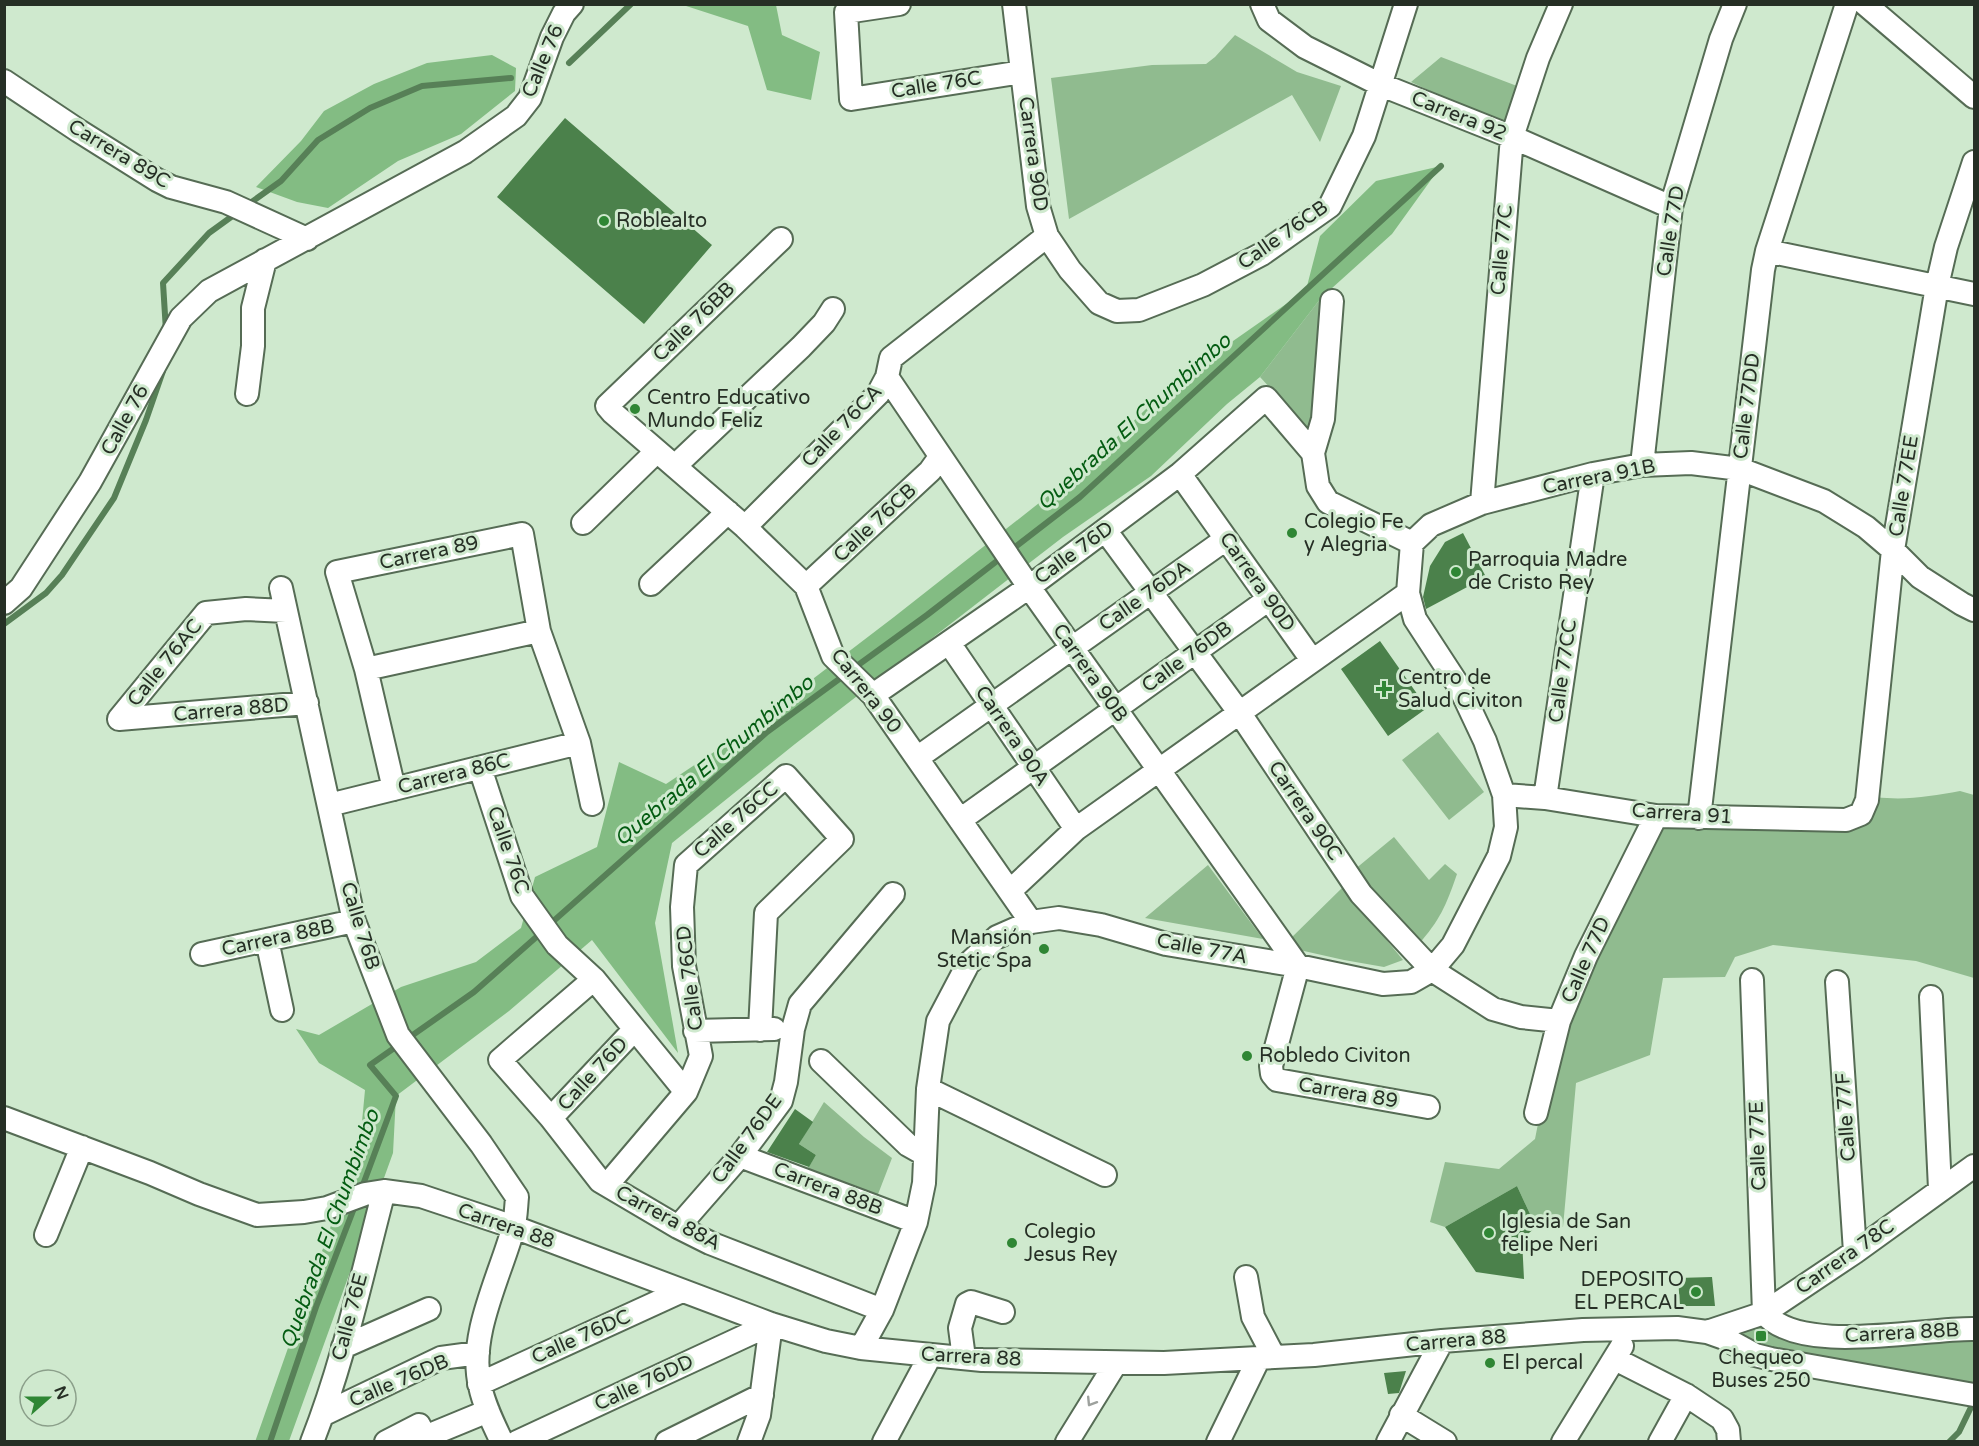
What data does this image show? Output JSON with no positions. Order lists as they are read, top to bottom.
{
  "streets": {
    "street": [
      "Calle 76",
      "Calle 76C",
      "Carrera 92",
      "Carrera 89C",
      "Carrera 90D",
      "Calle 77D",
      "Calle 76CB",
      "Calle 77C",
      "Calle 76BB",
      "Calle 77DD",
      "Calle 76CA",
      "Carrera 91B",
      "Calle 77EE",
      "Carrera 89",
      "Calle 76D",
      "Calle 76DA",
      "Calle 76DB",
      "Calle 76AC",
      "Calle 77CC",
      "Carrera 90B",
      "Carrera 90",
      "Carrera 88D",
      "Carrera 90A",
      "Carrera 86C",
      "Carrera 90C",
      "Carrera 91",
      "Calle 76CC",
      "Calle 76B",
      "Carrera 88B",
      "Calle 77A",
      "Calle 76CD",
      "Calle 77F",
      "Calle 76DE",
      "Calle 77E",
      "Carrera 88A",
      "Carrera 88",
      "Carrera 78C",
      "Calle 76E",
      "Calle 76DC",
      "Calle 76DD"
    ]
  },
  "crossings": [
    ["Calle 76", "Carrera 89C"],
    ["Calle 76C", "Carrera 90D"],
    ["Calle 76C", "Carrera 86C"],
    ["Calle 76C", "Carrera 88A"],
    ["Carrera 92", "Calle 77D"],
    ["Carrera 92", "Calle 76CB"],
    ["Carrera 92", "Calle 77C"],
    ["Carrera 90D", "Calle 76CB"],
    ["Carrera 90D", "Calle 76CA"],
    ["Carrera 90D", "Calle 76D"],
    ["Carrera 90D", "Calle 76DA"],
    ["Carrera 90D", "Calle 76DB"],
    ["Calle 77D", "Carrera 91B"],
    ["Calle 77D", "Carrera 90C"],
    ["Calle 77D", "Carrera 91"],
    ["Calle 76CB", "Carrera 90B"],
    ["Calle 76CB", "Carrera 90"],
    ["Calle 77C", "Carrera 91B"],
    ["Calle 76BB", "Carrera 90"],
    ["Calle 77DD", "Carrera 91B"],
    ["Calle 77DD", "Carrera 91"],
    ["Calle 76CA", "Carrera 90B"],
    ["Calle 76CA", "Carrera 90"],
    ["Carrera 91B", "Calle 77EE"],
    ["Carrera 91B", "Calle 77CC"],
    ["Carrera 91B", "Calle 77A"],
    ["Calle 77EE", "Carrera 91"],
    ["Carrera 89", "Carrera 90B"],
    ["Carrera 89", "Calle 77A"],
    ["Calle 76D", "Carrera 90B"],
    ["Calle 76D", "Carrera 90"],
    ["Calle 76D", "Carrera 90A"],
    ["Calle 76D", "Carrera 90C"],
    ["Calle 76D", "Carrera 88A"],
    ["Calle 76DA", "Carrera 90B"],
    ["Calle 76DA", "Carrera 90"],
    ["Calle 76DA", "Carrera 90A"],
    ["Calle 76DA", "Carrera 90C"],
    ["Calle 76DB", "Carrera 90B"],
    ["Calle 76DB", "Carrera 90"],
    ["Calle 76DB", "Carrera 90A"],
    ["Calle 76DB", "Carrera 90C"],
    ["Calle 76DB", "Calle 76B"],
    ["Calle 76DB", "Calle 76E"],
    ["Calle 76AC", "Carrera 88D"],
    ["Calle 76AC", "Calle 76B"],
    ["Calle 77CC", "Carrera 91"],
    ["Carrera 90B", "Calle 77A"],
    ["Carrera 90", "Calle 77A"],
    ["Carrera 88D", "Calle 76B"],
    ["Carrera 86C", "Calle 76B"],
    ["Carrera 90C", "Calle 77A"],
    ["Carrera 91", "Calle 77A"],
    ["Calle 76CC", "Calle 76CD"],
    ["Calle 76B", "Carrera 88B"],
    ["Calle 76B", "Carrera 88"],
    ["Calle 76B", "Calle 76DC"],
    ["Carrera 88B", "Calle 77A"],
    ["Carrera 88B", "Calle 76DE"],
    ["Carrera 88B", "Calle 77E"],
    ["Carrera 88B", "Carrera 78C"],
    ["Calle 77A", "Carrera 88A"],
    ["Calle 77A", "Carrera 88"],
    ["Calle 77F", "Carrera 78C"],
    ["Calle 76DE", "Carrera 88A"],
    ["Calle 77E", "Carrera 78C"],
    ["Carrera 88", "Carrera 78C"],
    ["Carrera 88", "Calle 76E"],
    ["Carrera 88", "Calle 76DC"],
    ["Carrera 88", "Calle 76DD"]
  ],
  "water": ["Quebrada El Chumbimbo"],
  "places": {
    "other": [
      "Roblealto",
      "Centro Educativo Mundo Feliz",
      "Colegio Fe y Alegria",
      "Parroquia Madre de Cristo Rey",
      "Mansión Stetic Spa",
      "Robledo Civiton",
      "Iglesia de San felipe Neri",
      "Colegio Jesus Rey",
      "DEPOSITO EL PERCAL",
      "El percal"
    ],
    "health": ["Centro de Salud Civiton"],
    "transit": ["Chequeo Buses 250"]
  },
  "north": "right"
}
